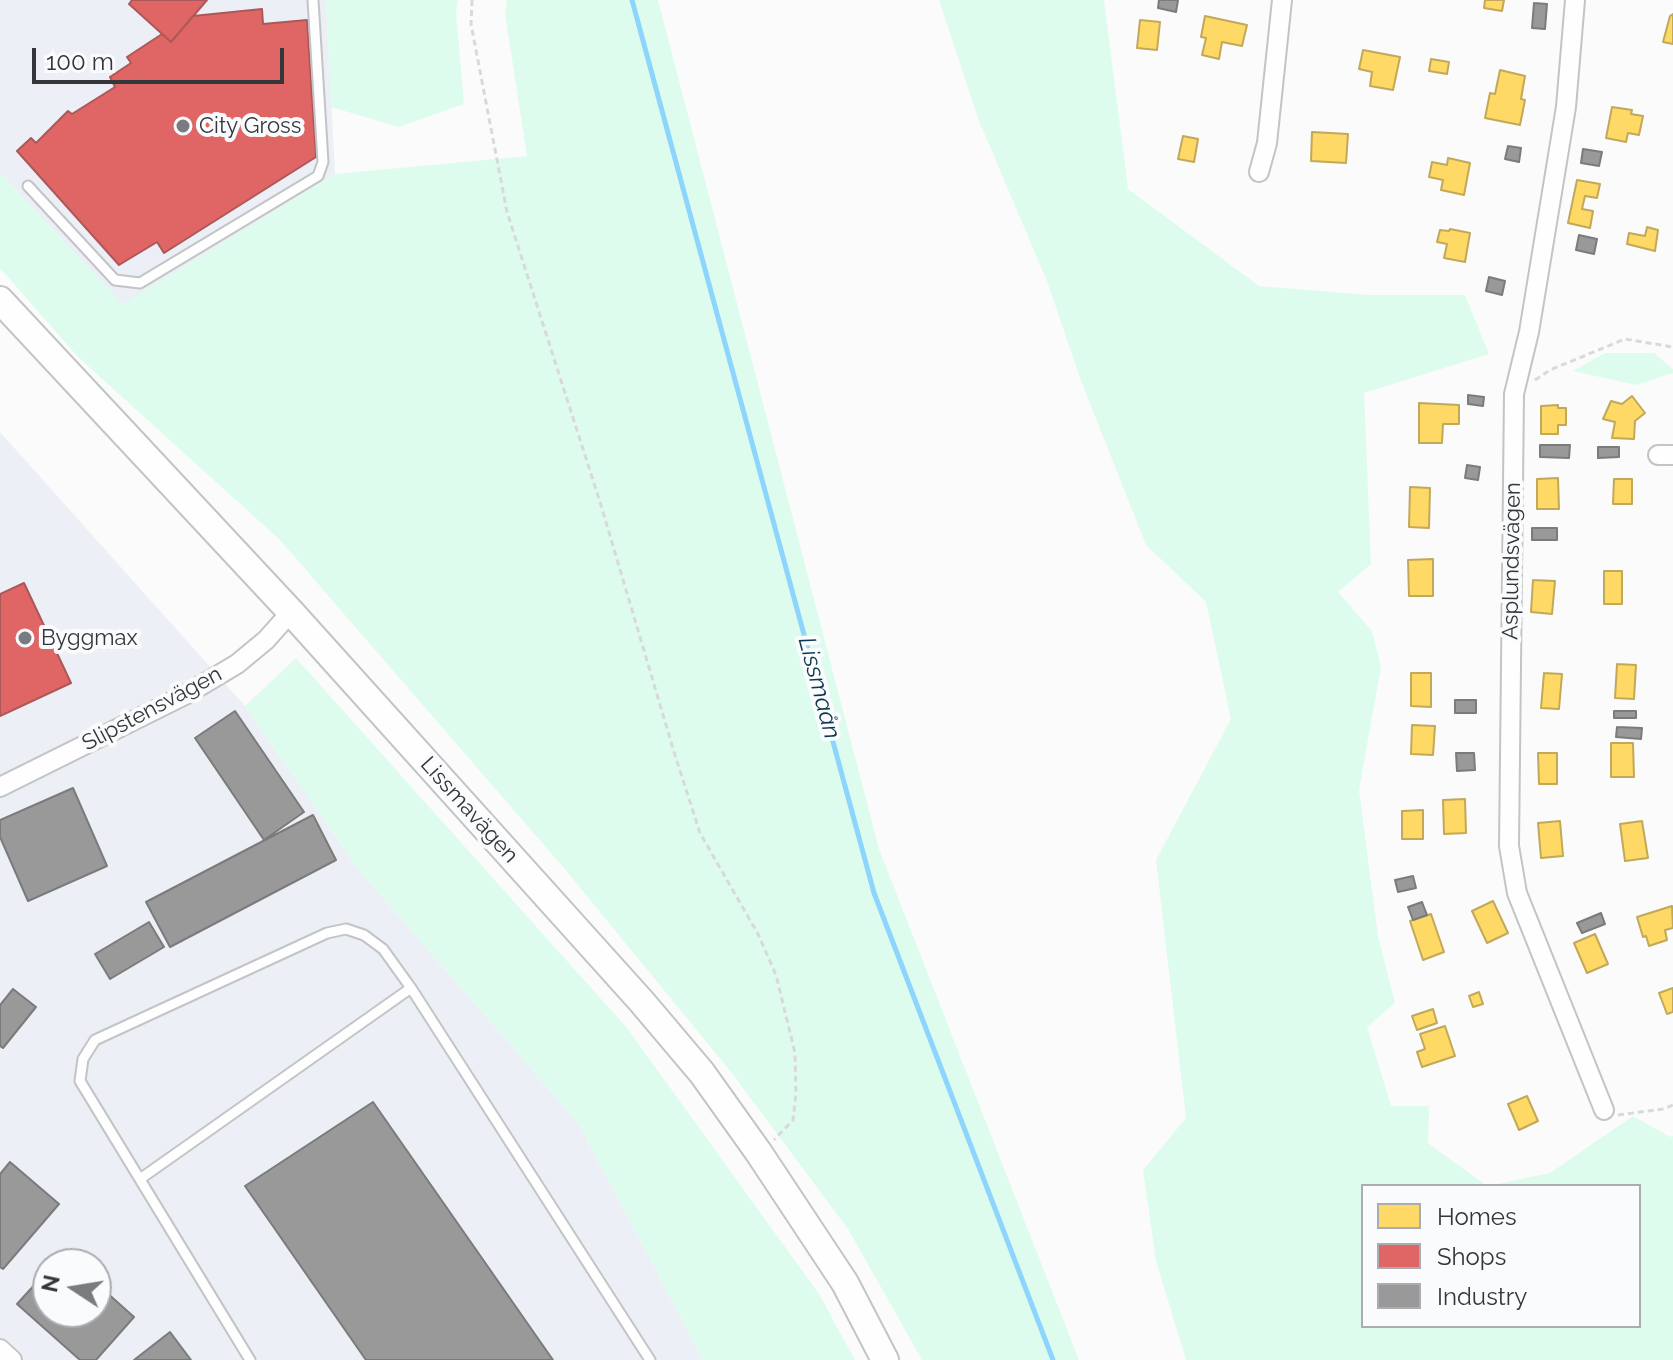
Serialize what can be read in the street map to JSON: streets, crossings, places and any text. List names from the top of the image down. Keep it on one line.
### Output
{"streets":{"street":["Asplundsvägen","Slipstensvägen","Lissmavägen"]},"crossings":[["Slipstensvägen","Lissmavägen"]],"water":["Lissmaån"],"places":["City Gross","Byggmax"],"legend":["Homes","Shops","Industry"],"scale_bar":"100 m","north":"left"}
